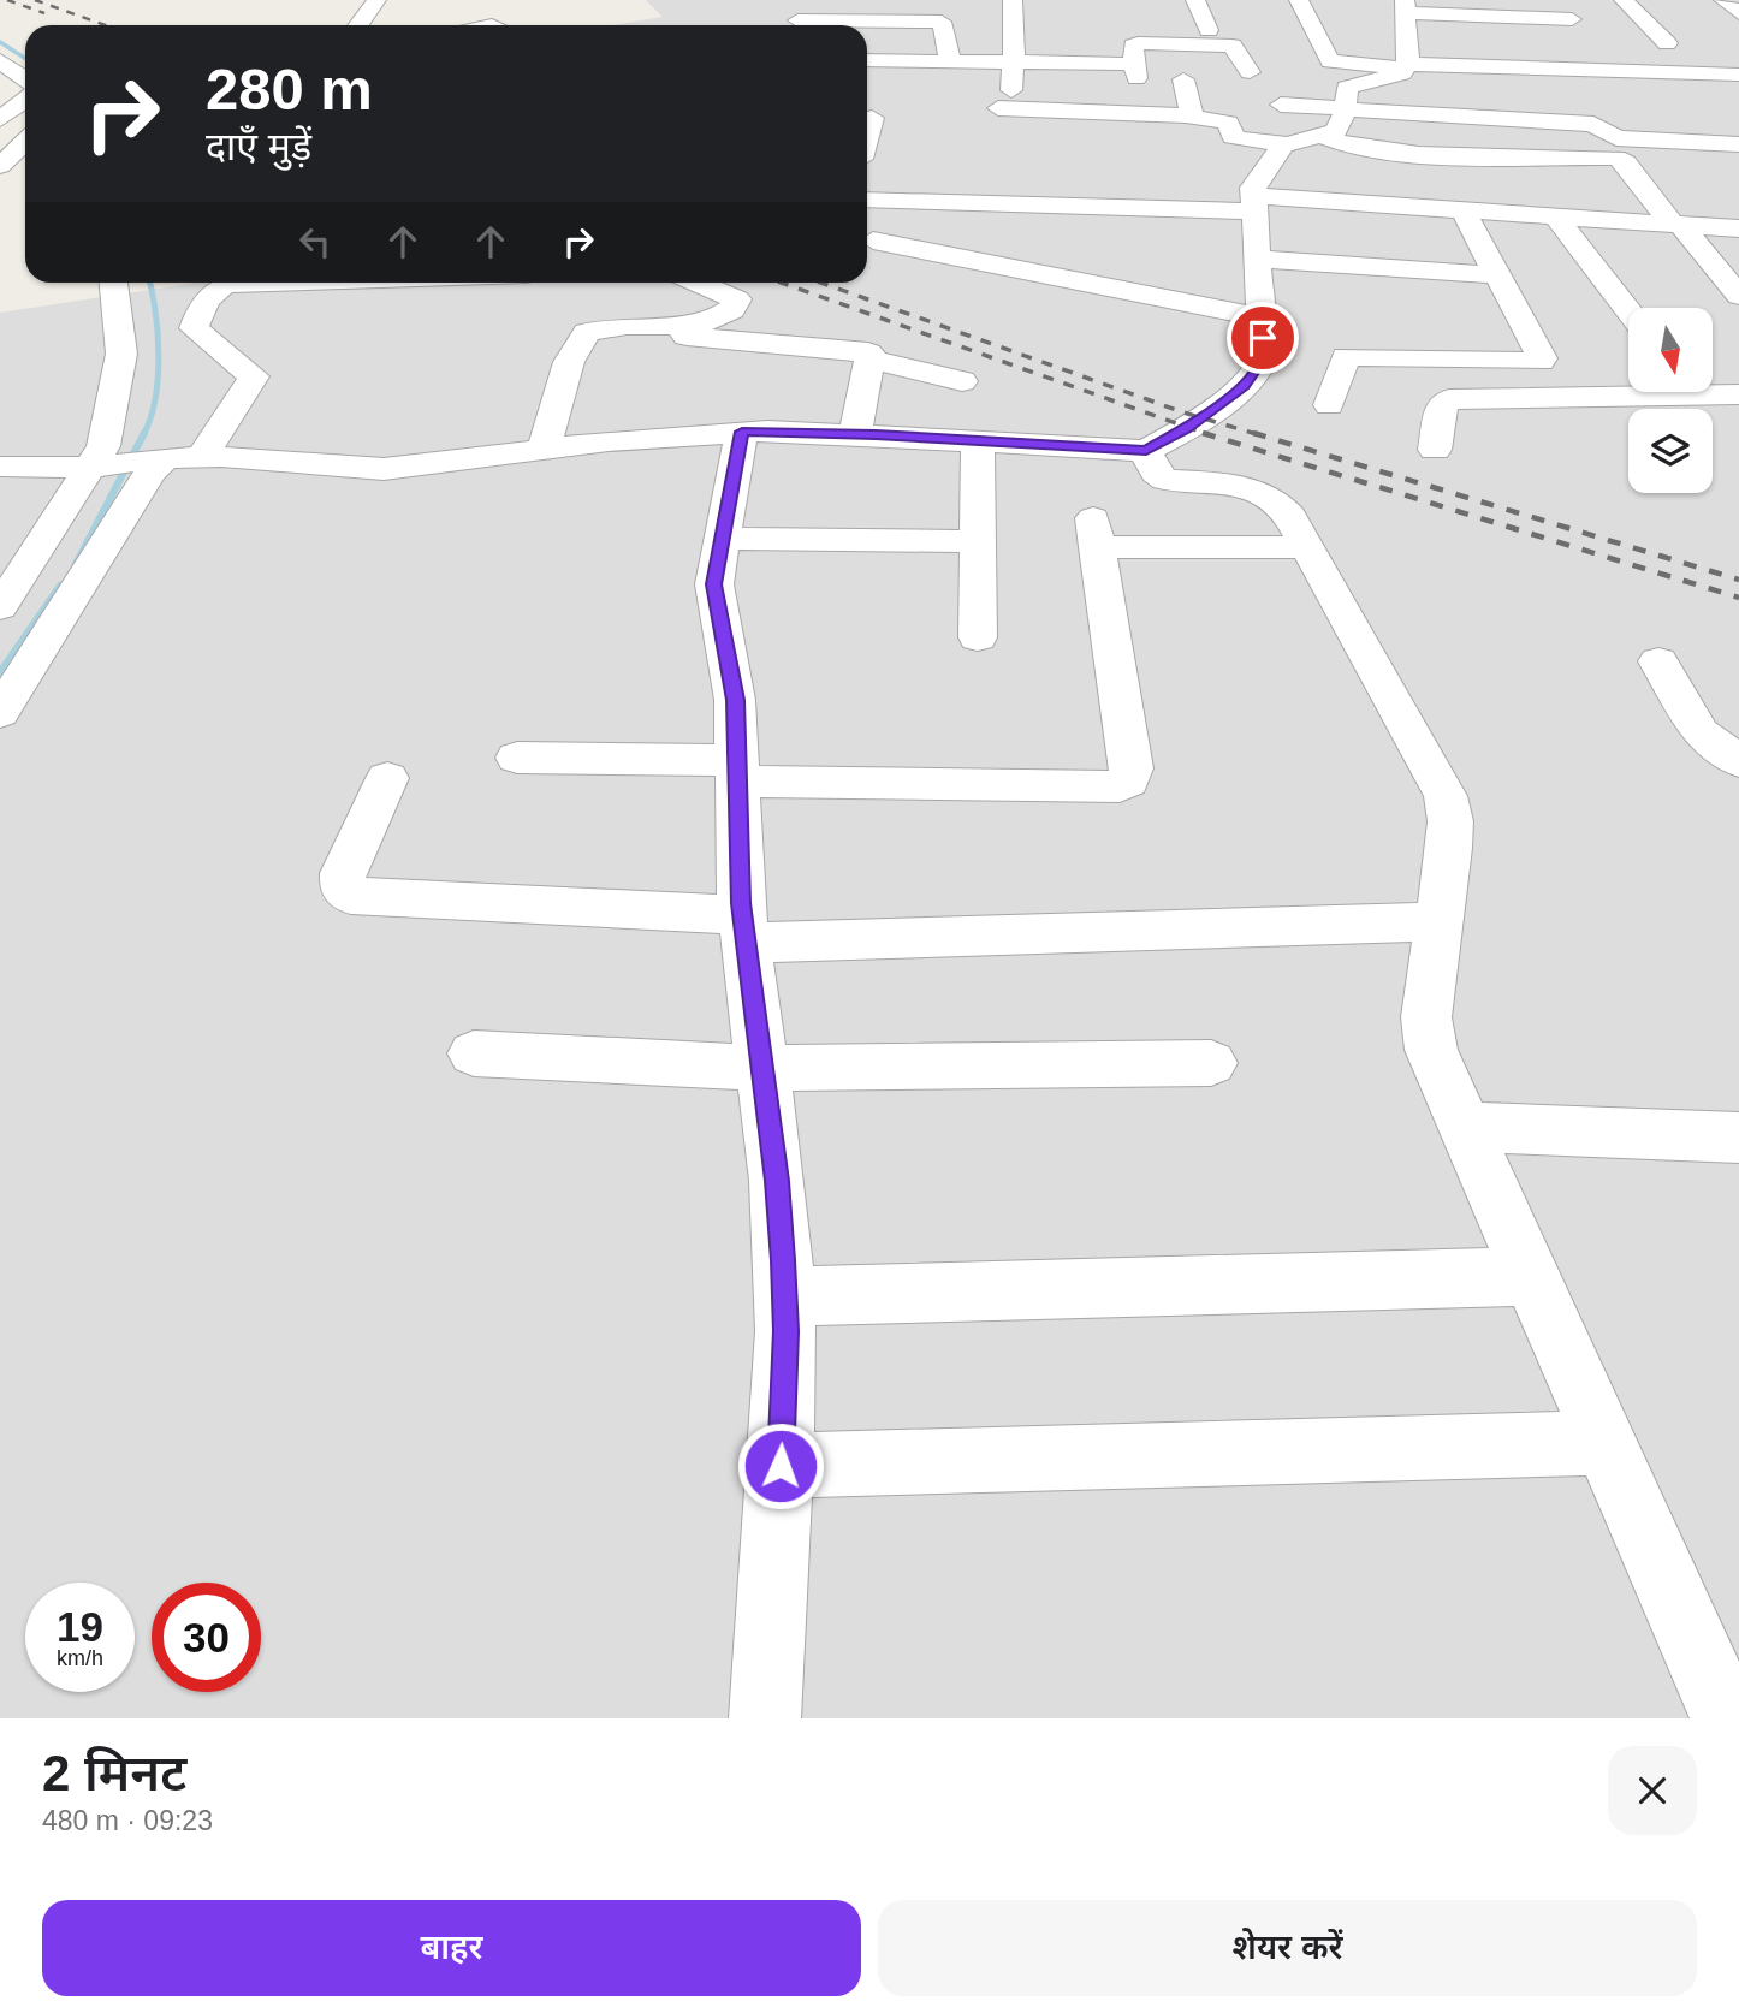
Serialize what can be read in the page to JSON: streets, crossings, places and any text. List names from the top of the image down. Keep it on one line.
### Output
{"north":"bottom","page":{"turn":["280 m","दाएँ मुड़ें"],"speed":"19 km/h","limit":"30","heading":["2 मिनट","480 m · 09:23"],"buttons":["बाहर","शेयर करें"]}}
